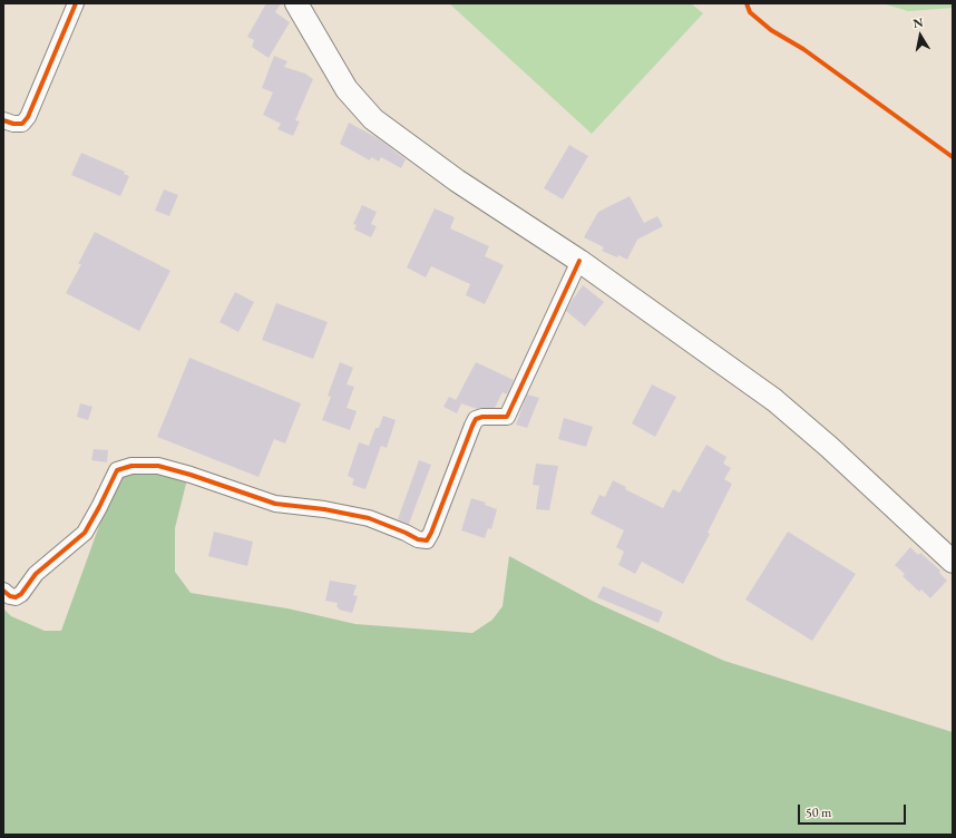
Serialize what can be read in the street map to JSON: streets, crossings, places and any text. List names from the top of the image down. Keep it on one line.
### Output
{"scale_bar":"50 m","north":"top"}
